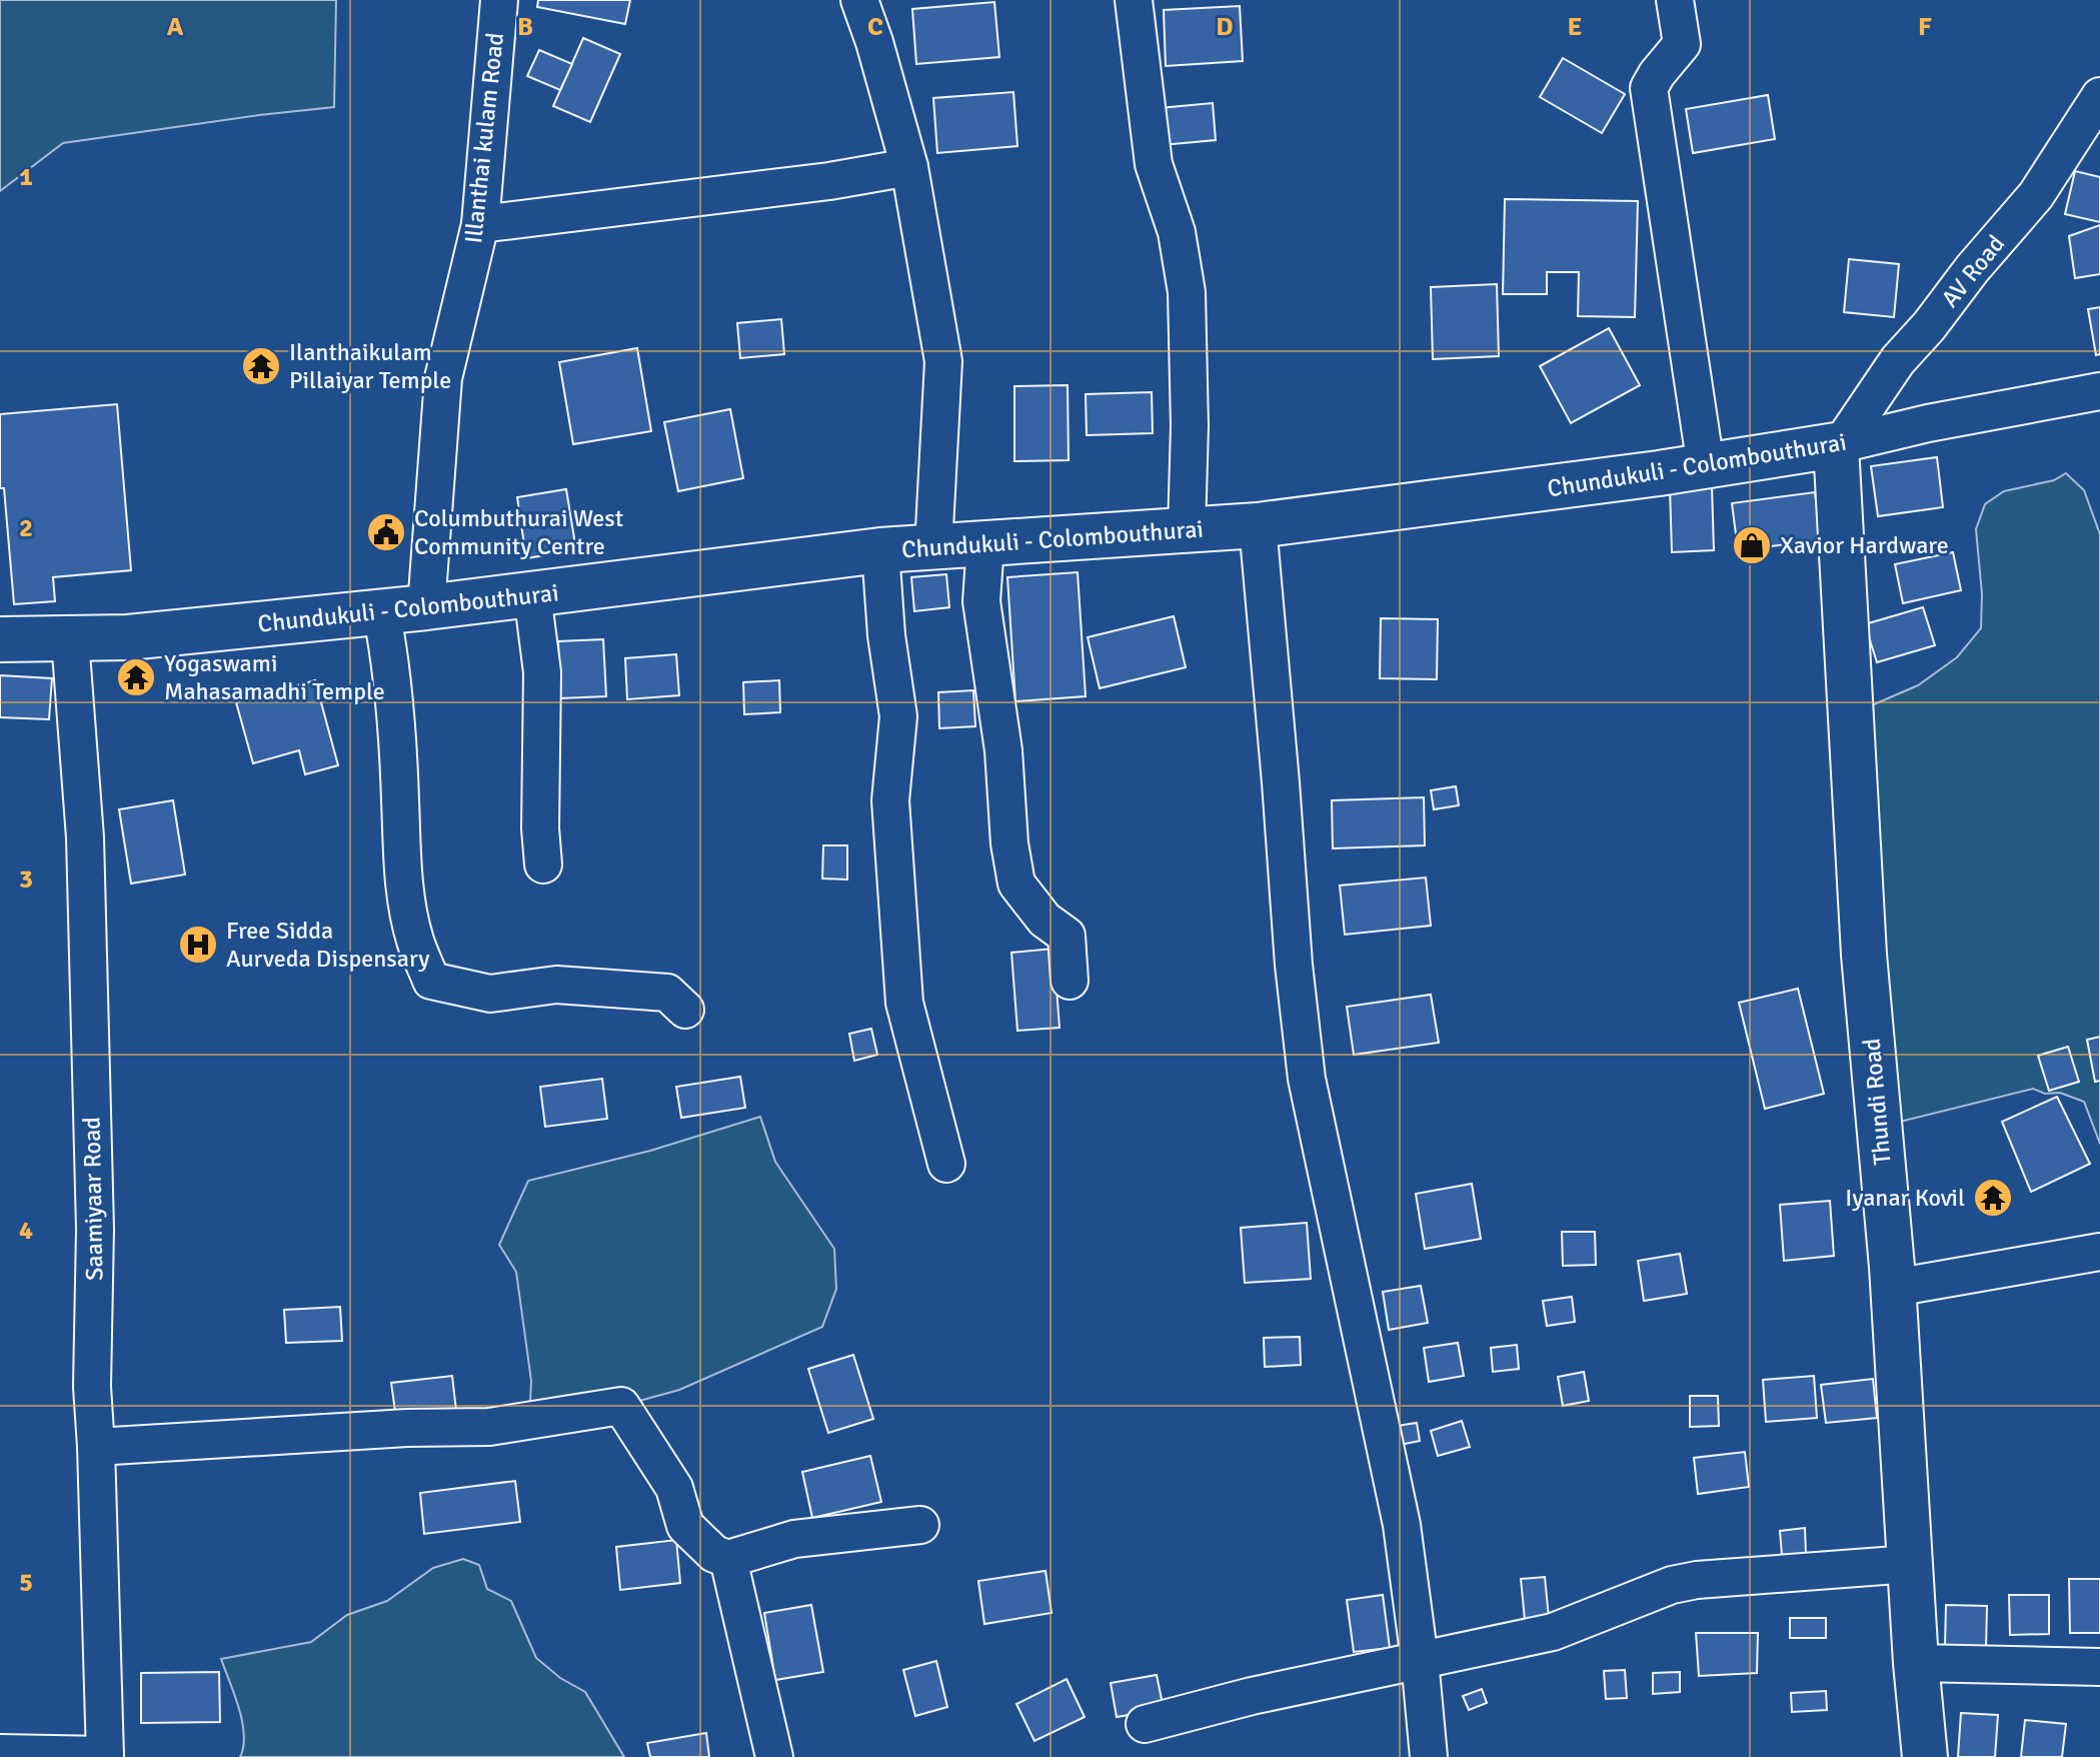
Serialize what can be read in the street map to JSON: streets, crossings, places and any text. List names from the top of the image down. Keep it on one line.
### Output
{"streets":{"main road":["Chundukuli - Colombouthurai","Thundi Road"],"street":["Illanthai kulam Road","AV Road","Saamiyaar Road"]},"crossings":[["Illanthai kulam Road","Chundukuli - Colombouthurai"],["AV Road","Chundukuli - Colombouthurai"],["AV Road","Thundi Road"],["Chundukuli - Colombouthurai","Thundi Road"],["Chundukuli - Colombouthurai","Saamiyaar Road"]],"places":{"temple":["Ilanthaikulam Pillaiyar Temple","Yogaswami Mahasamadhi Temple","Iyanar Kovil"],"public building":["Columbuthurai West Community Centre"],"shop":["Xavior Hardware"],"hospital":["Free Sidda Aurveda Dispensary"]},"grid":{"columns":["A","B","C","D","E","F"],"rows":["1","2","3","4","5"]}}
